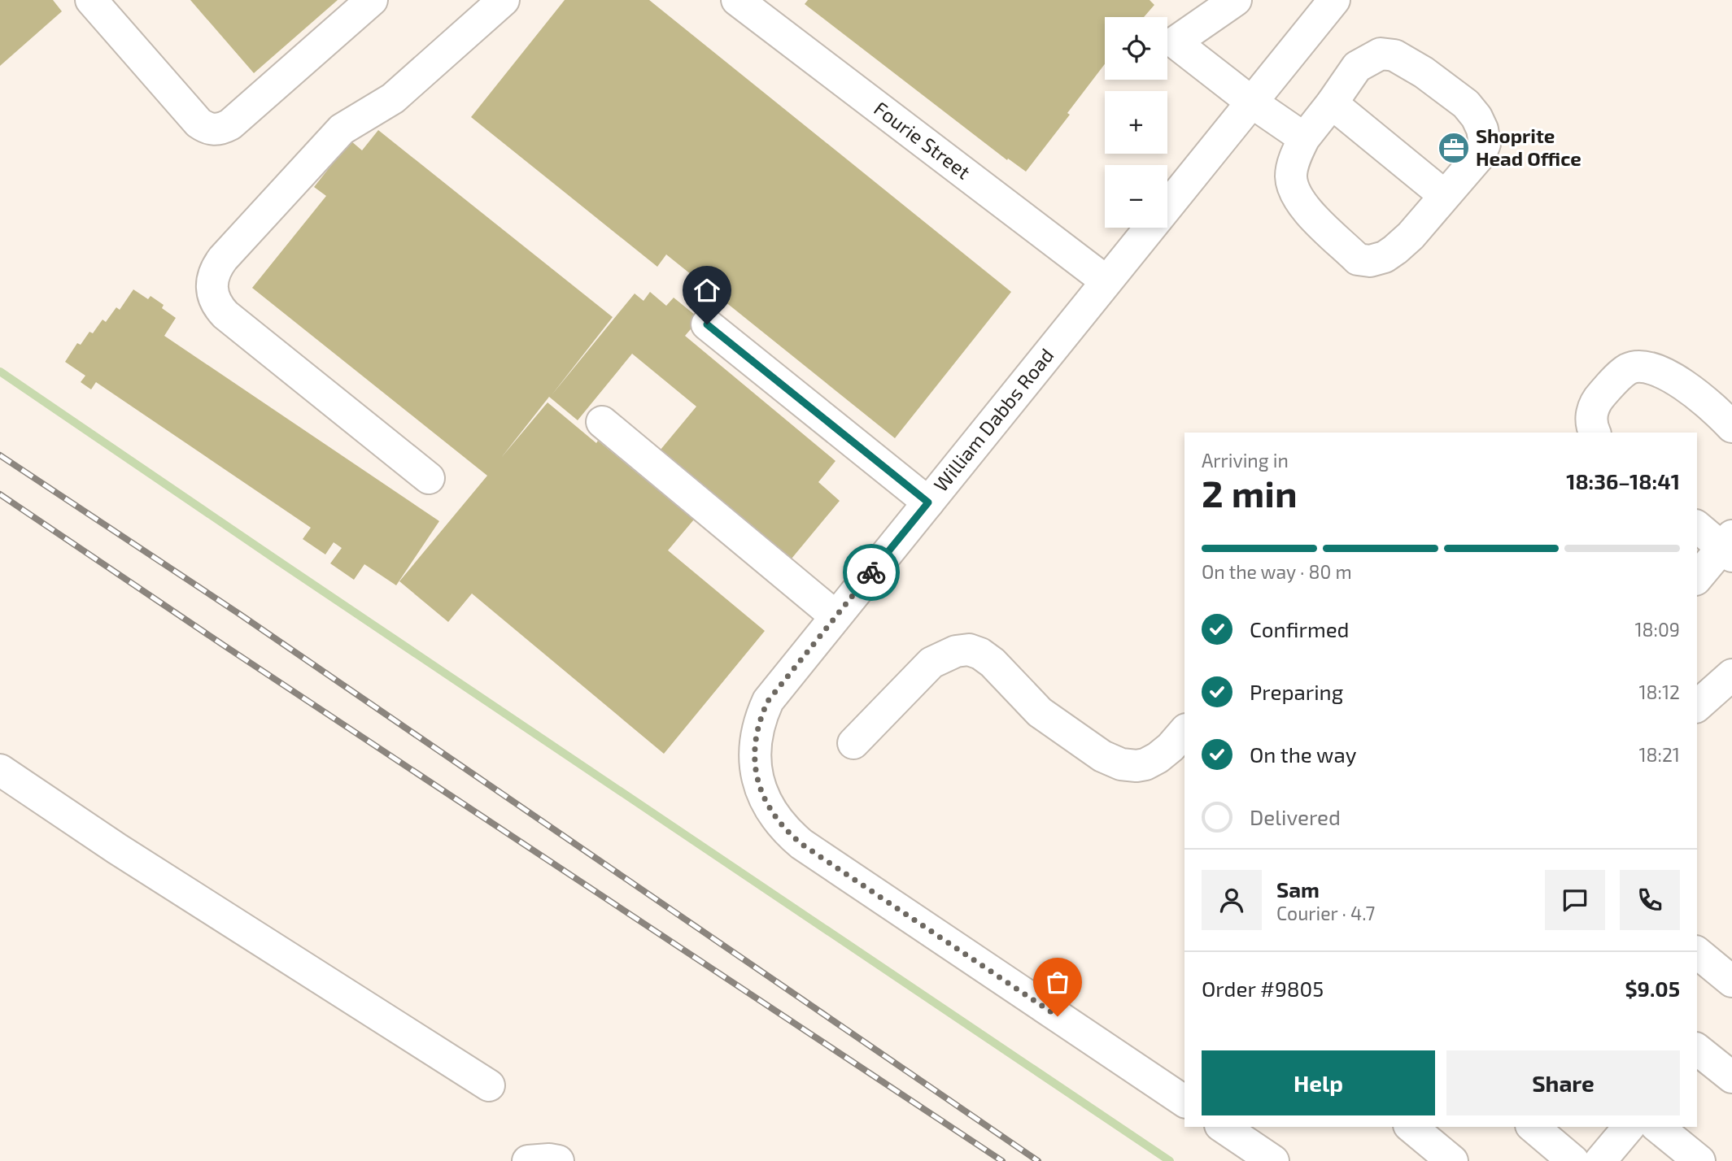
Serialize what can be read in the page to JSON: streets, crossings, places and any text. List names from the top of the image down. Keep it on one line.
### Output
{"streets":{"street":["Fourie Street","William Dabbs Road"]},"crossings":[["Fourie Street","William Dabbs Road"]],"places":{"office":["Shoprite Head Office"]},"page":{"map_buttons":["+","−"],"heading":["2 min","Arriving in","18:36–18:41"],"panel":["Sam","Courier · 4.7","Order #9805","$9.05"],"bar":"On the way · 80 m","list":[["Confirmed","18:09"],["Preparing","18:12"],["On the way","18:21"],"Delivered"],"buttons":["Help","Share"]}}
